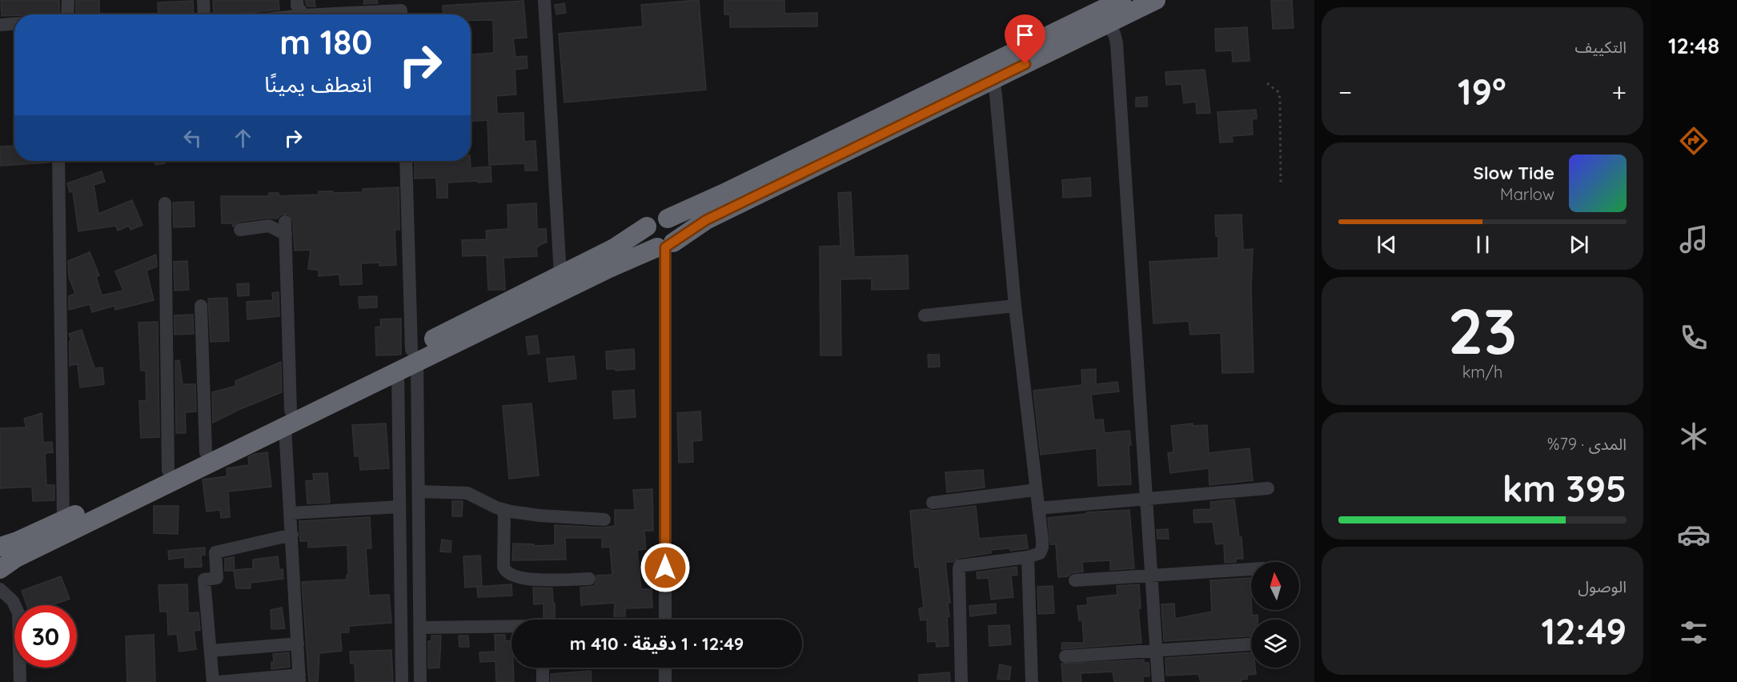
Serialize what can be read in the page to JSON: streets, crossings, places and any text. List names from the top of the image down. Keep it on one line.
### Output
{"north":"top","page":{"tabs":"12:48","tile":["التكييف",["23","km/h"],["المدى · 79%","395 km"],["الوصول","12:49"]],"turn":["180 m","انعطف يمينًا"],"heat":["−","19°","+"],"song":["Slow Tide","Marlow"],"limit":"30","trip":"12:49 · 1 دقيقة · 410 m"}}
